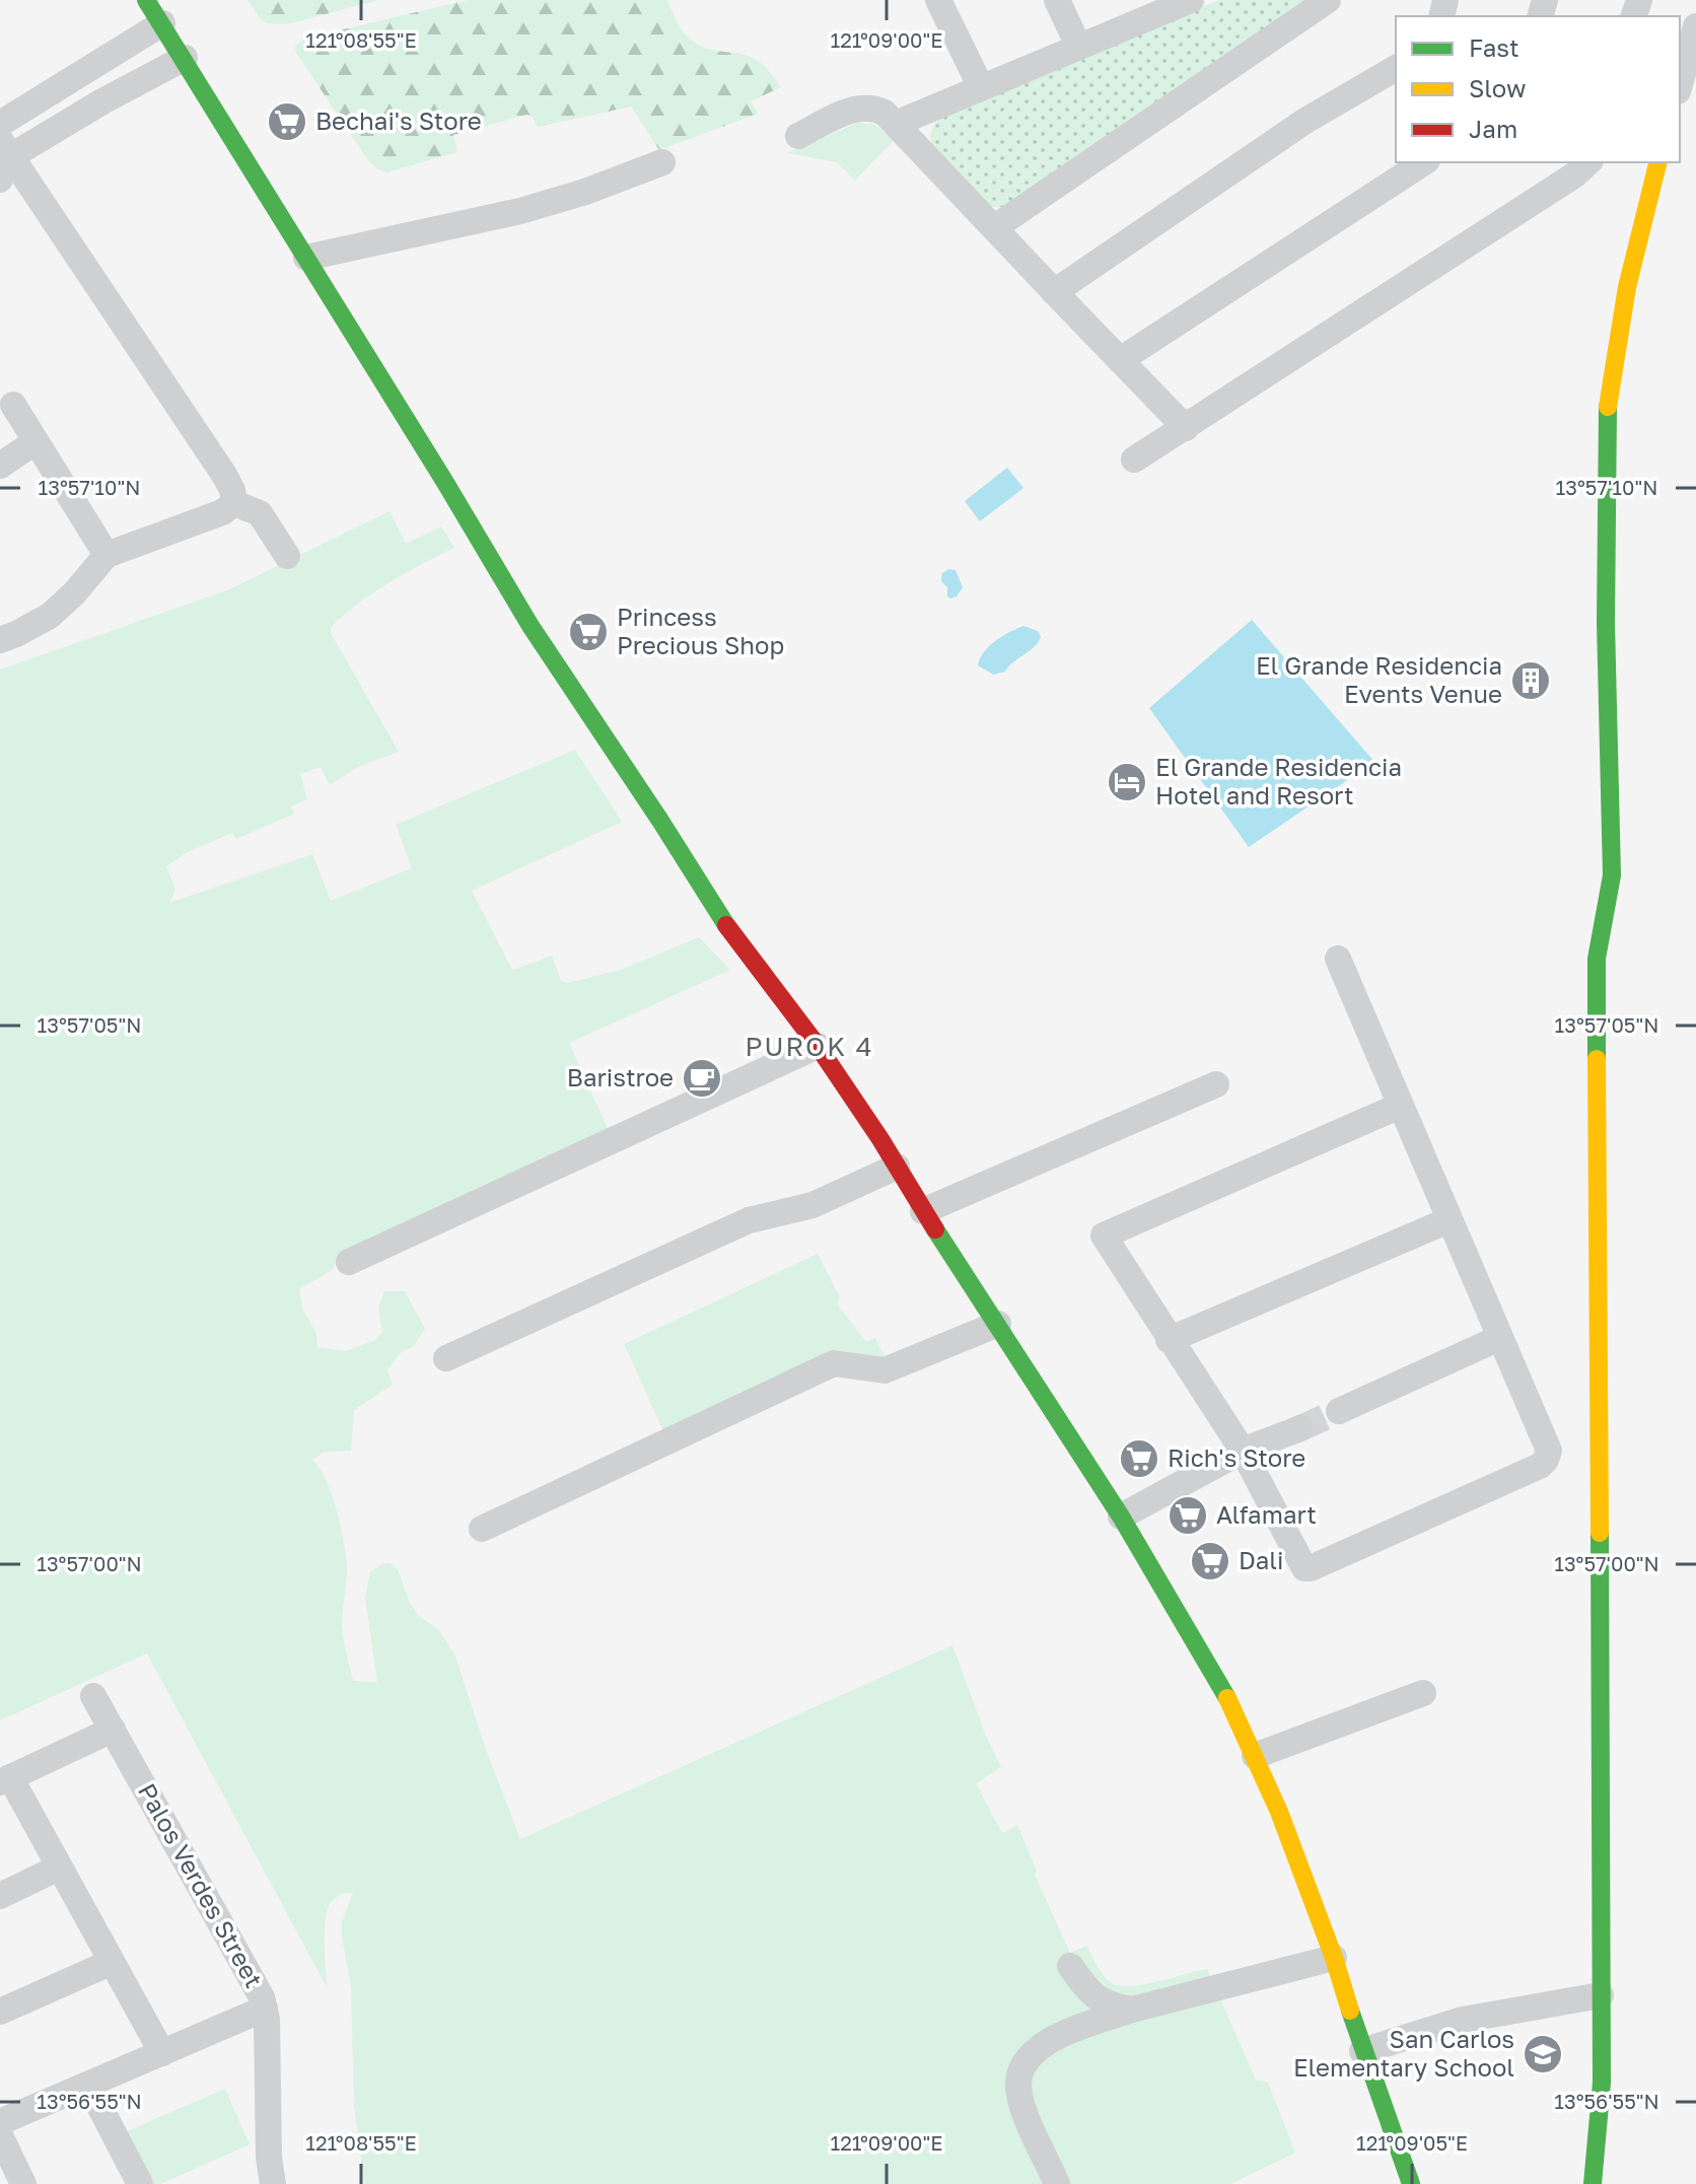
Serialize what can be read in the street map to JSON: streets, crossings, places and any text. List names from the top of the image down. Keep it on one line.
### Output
{"streets":{"street":["Palos Verdes Street"]},"districts":["PUROK 4"],"places":{"supermarket":["Bechai's Store","Princess Precious Shop","Rich's Store","Alfamart","Dali"],"building":["El Grande Residencia Events Venue"],"hotel":["El Grande Residencia Hotel and Resort"],"cafe":["Baristroe"],"school or university":["San Carlos Elementary School"]},"legend":["Fast","Slow","Jam"],"coordinates":["121°08'55\"E","121°09'00\"E","13°57'10\"N","13°57'05\"N","13°57'00\"N","13°56'55\"N","121°09'05\"E"]}
